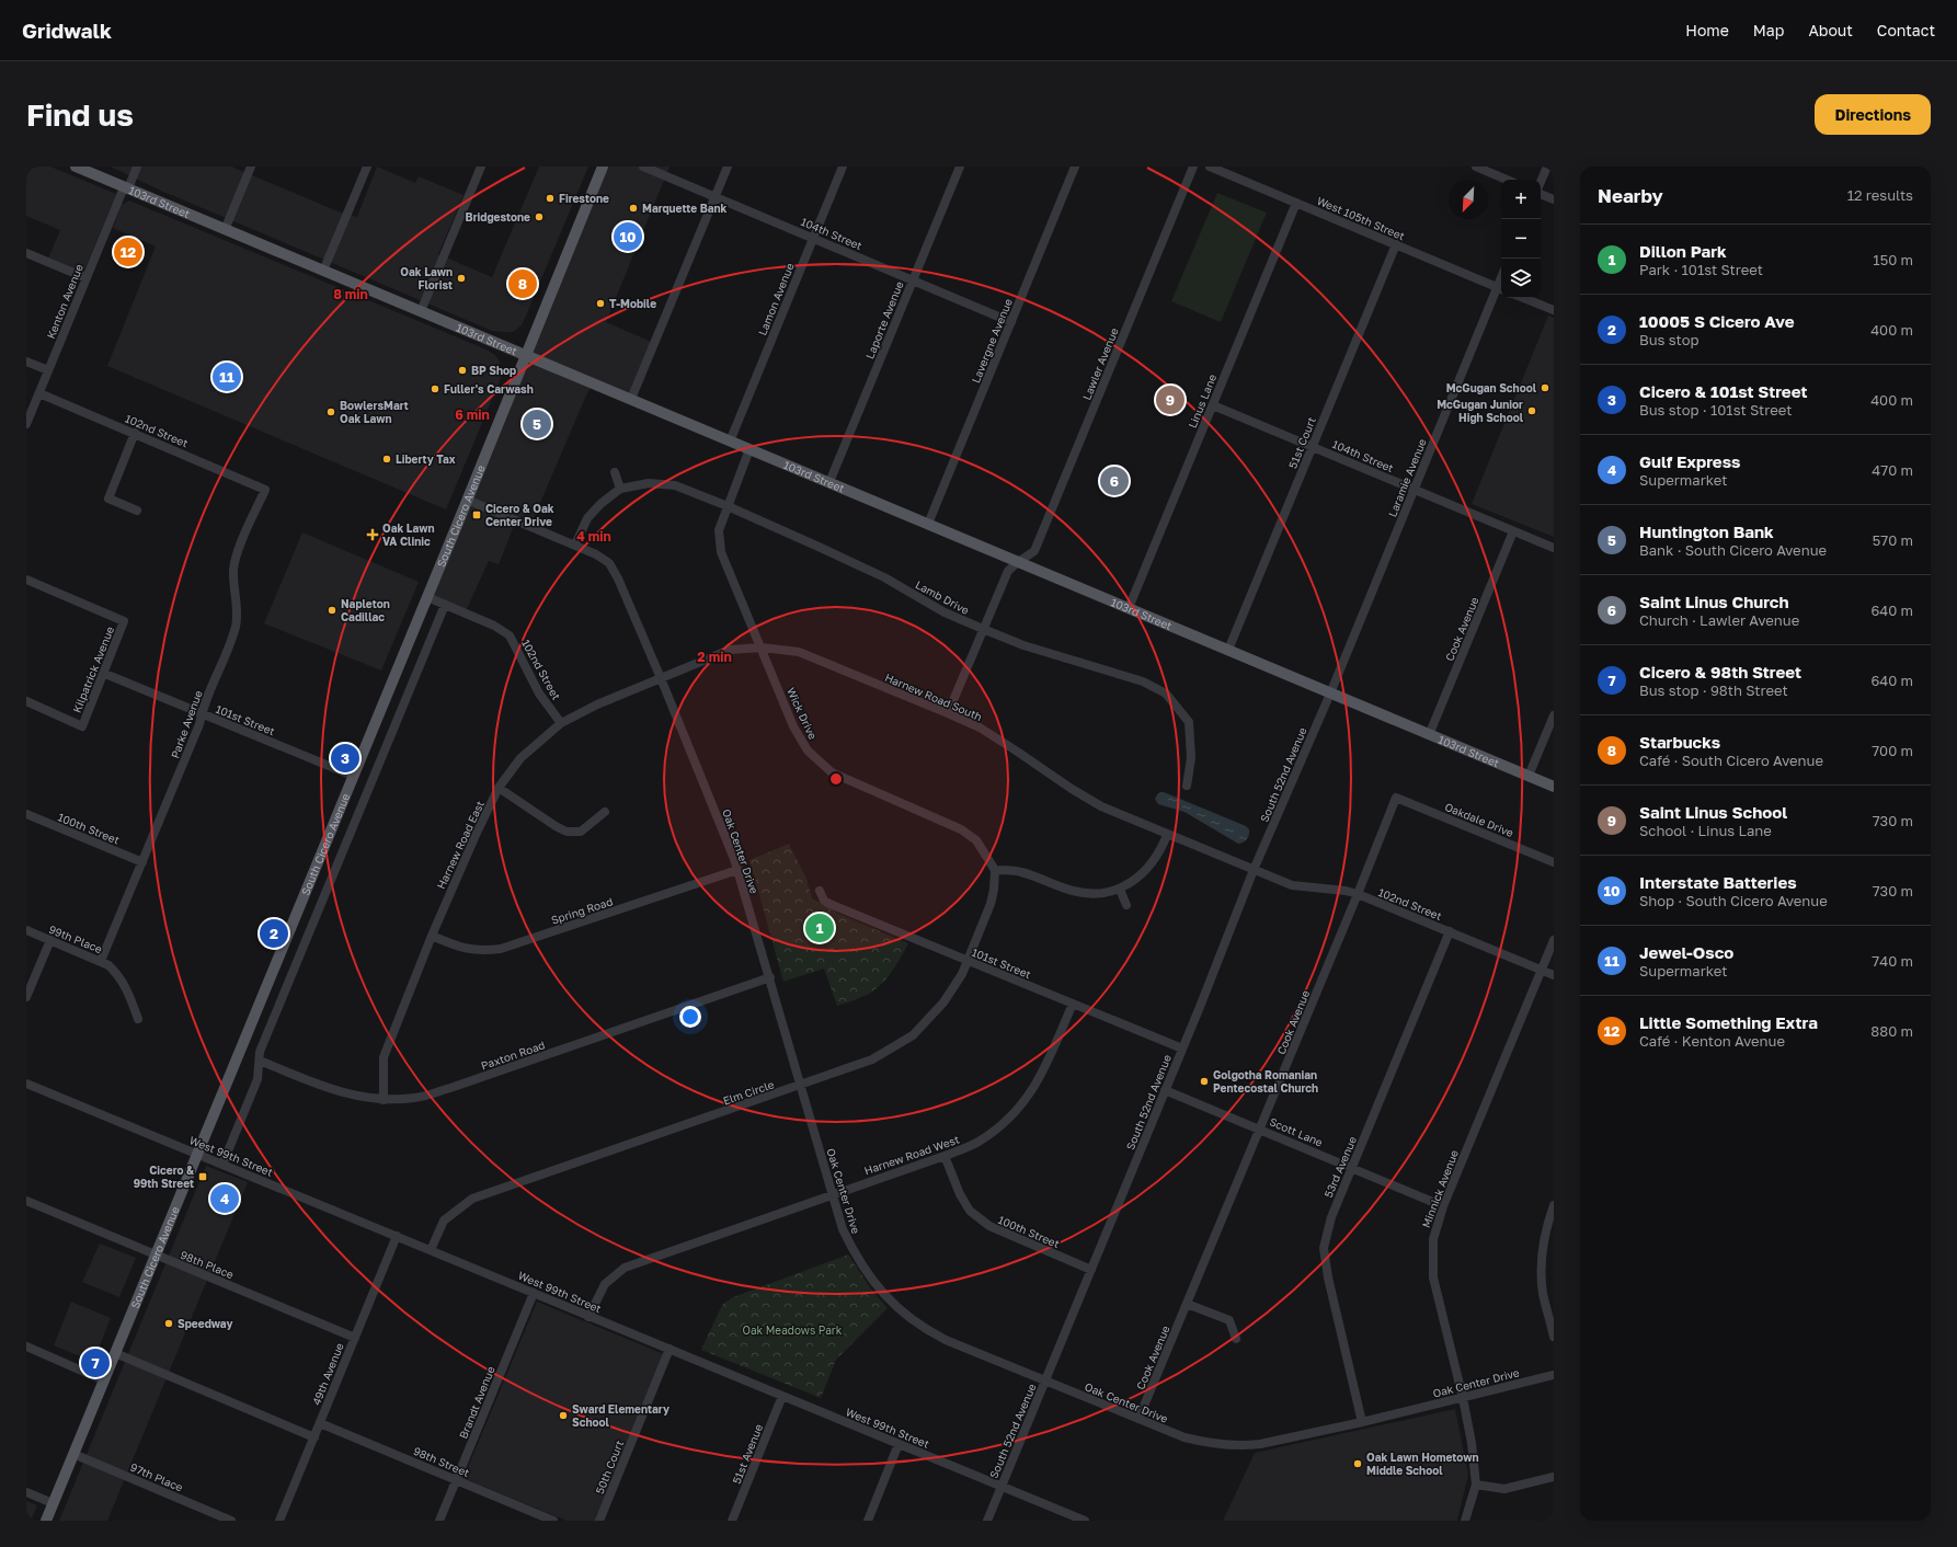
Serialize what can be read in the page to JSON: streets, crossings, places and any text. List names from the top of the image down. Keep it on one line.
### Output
{"streets":{"main road":["103rd Street","South Cicero Avenue"],"street":["West 105th Street","104th Street","Lamon Avenue","Kenton Avenue","Laporte Avenue","Lavergne Avenue","Lawler Avenue","Linus Lane","102nd Street","51st Court","Laramie Avenue","Lamb Drive","Cook Avenue","Kilpatrick Avenue","Harnew Road South","Wick Drive","101st Street","Parke Avenue","South 52nd Avenue","Oakdale Drive","100th Street","Harnew Road East","Oak Center Drive","Spring Road","99th Place","Paxton Road","Elm Circle","Scott Lane","Harnew Road West","West 99th Street","53rd Avenue","Minnick Avenue","98th Place","49th Avenue","Brandt Avenue","51st Avenue","98th Street","50th Court","97th Place"]},"crossings":[["103rd Street","Lamon Avenue"],["103rd Street","Kenton Avenue"],["103rd Street","Laporte Avenue"],["103rd Street","Lavergne Avenue"],["103rd Street","Lawler Avenue"],["103rd Street","Linus Lane"],["103rd Street","51st Court"],["103rd Street","Laramie Avenue"],["103rd Street","South Cicero Avenue"],["103rd Street","Cook Avenue"],["103rd Street","Wick Drive"],["103rd Street","South 52nd Avenue"],["West 105th Street","Linus Lane"],["West 105th Street","51st Court"],["West 105th Street","Laramie Avenue"],["104th Street","Lamon Avenue"],["104th Street","Laporte Avenue"],["104th Street","Lavergne Avenue"],["104th Street","Linus Lane"],["104th Street","51st Court"],["104th Street","Laramie Avenue"],["104th Street","Cook Avenue"],["Kenton Avenue","102nd Street"],["102nd Street","South Cicero Avenue"],["102nd Street","Cook Avenue"],["102nd Street","Harnew Road South"],["102nd Street","Parke Avenue"],["102nd Street","South 52nd Avenue"],["102nd Street","Harnew Road East"],["102nd Street","53rd Avenue"],["102nd Street","Minnick Avenue"],["Laramie Avenue","South 52nd Avenue"],["South Cicero Avenue","101st Street"],["South Cicero Avenue","Oak Center Drive"],["South Cicero Avenue","Paxton Road"],["South Cicero Avenue","West 99th Street"],["South Cicero Avenue","98th Place"],["South Cicero Avenue","97th Place"],["Lamb Drive","Wick Drive"],["Lamb Drive","Oak Center Drive"],["Cook Avenue","Oakdale Drive"],["Cook Avenue","Oak Center Drive"],["Cook Avenue","Scott Lane"],["Kilpatrick Avenue","101st Street"],["Harnew Road South","Wick Drive"],["Harnew Road South","South 52nd Avenue"],["Harnew Road South","Harnew Road East"],["Harnew Road South","Oak Center Drive"],["Wick Drive","Elm Circle"],["101st Street","Parke Avenue"],["101st Street","South 52nd Avenue"],["101st Street","Elm Circle"],["101st Street","Harnew Road West"],["Parke Avenue","100th Street"],["Parke Avenue","99th Place"],["South 52nd Avenue","100th Street"],["South 52nd Avenue","Oak Center Drive"],["South 52nd Avenue","Scott Lane"],["South 52nd Avenue","West 99th Street"],["100th Street","Harnew Road West"],["Harnew Road East","Oak Center Drive"],["Harnew Road East","Spring Road"],["Harnew Road East","Paxton Road"],["Oak Center Drive","Spring Road"],["Oak Center Drive","Paxton Road"],["Oak Center Drive","Elm Circle"],["Oak Center Drive","Harnew Road West"],["Oak Center Drive","53rd Avenue"],["Oak Center Drive","Minnick Avenue"],["Elm Circle","West 99th Street"],["Scott Lane","53rd Avenue"],["Scott Lane","Minnick Avenue"],["Harnew Road West","West 99th Street"],["West 99th Street","49th Avenue"],["West 99th Street","Brandt Avenue"],["West 99th Street","51st Avenue"],["West 99th Street","50th Court"],["98th Place","49th Avenue"],["49th Avenue","98th Street"],["Brandt Avenue","98th Street"]],"parks":["Oak Meadows Park"],"places":{"other":["Firestone","Marquette Bank","Bridgestone","Oak Lawn Florist","T-Mobile","BP Shop","McGugan School","Fuller's Carwash","McGugan Junior High School","BowlersMart Oak Lawn","Liberty Tax","Napleton Cadillac","Golgotha Romanian Pentecostal Church","Speedway","Sward Elementary School","Oak Lawn Hometown Middle School"],"transit":["Cicero & Oak Center Drive","Cicero & 99th Street"],"health":["Oak Lawn VA Clinic"]},"north":"bottom left","page":{"header":"Gridwalk","nav":["Home","Map","About","Contact"],"buttons":"Directions","title":"Find us","heading":["Nearby","12 results"],"map_buttons":["+","−"],"pins":["10","12","8","11","9","5","6","3","1","2","4","7"],"list":[{"mark":"1","name":"Dillon Park","note":"Park · 101st Street","value":"150 m"},{"mark":"2","name":"10005 S Cicero Ave","note":"Bus stop","value":"400 m"},{"mark":"3","name":"Cicero & 101st Street","note":"Bus stop · 101st Street","value":"400 m"},{"mark":"4","name":"Gulf Express","note":"Supermarket","value":"470 m"},{"mark":"5","name":"Huntington Bank","note":"Bank · South Cicero Avenue","value":"570 m"},{"mark":"6","name":"Saint Linus Church","note":"Church · Lawler Avenue","value":"640 m"},{"mark":"7","name":"Cicero & 98th Street","note":"Bus stop · 98th Street","value":"640 m"},{"mark":"8","name":"Starbucks","note":"Café · South Cicero Avenue","value":"700 m"},{"mark":"9","name":"Saint Linus School","note":"School · Linus Lane","value":"730 m"},{"mark":"10","name":"Interstate Batteries","note":"Shop · South Cicero Avenue","value":"730 m"},{"mark":"11","name":"Jewel-Osco","note":"Supermarket","value":"740 m"},{"mark":"12","name":"Little Something Extra","note":"Café · Kenton Avenue","value":"880 m"}]},"rings":["8 min","6 min","4 min","2 min"]}
